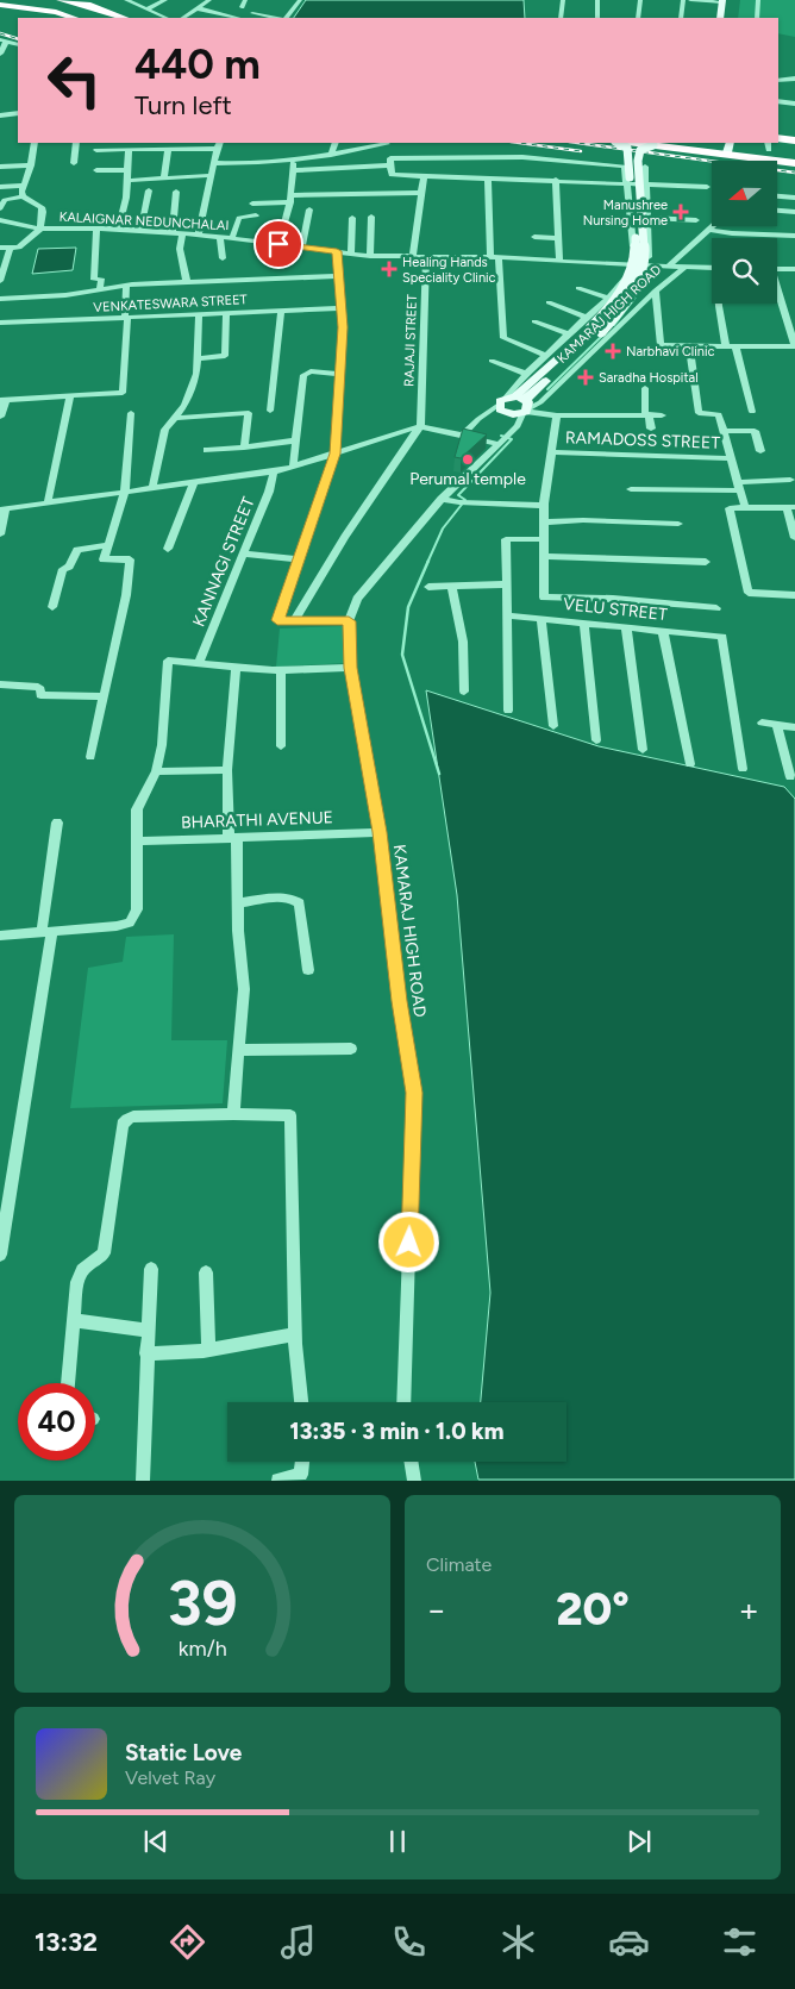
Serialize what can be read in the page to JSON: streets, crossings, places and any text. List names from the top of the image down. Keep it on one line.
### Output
{"streets":{"street":["KALAIGNAR NEDUNCHALAI","VENKATESWARA STREET","KAMARAJ HIGH ROAD","RAJAJI STREET","RAMADOSS STREET","KANNAGI STREET","VELU STREET","BHARATHI AVENUE"]},"crossings":[["KALAIGNAR NEDUNCHALAI","KAMARAJ HIGH ROAD"],["KALAIGNAR NEDUNCHALAI","RAJAJI STREET"],["KAMARAJ HIGH ROAD","BHARATHI AVENUE"]],"places":{"health":["Manushree Nursing Home","Healing Hands Speciality Clinic","Narbhavi Clinic","Saradha Hospital"],"other":["Perumal temple"]},"north":"left","page":{"turn":["440 m","Turn left"],"limit":"40","trip":"13:35 · 3 min · 1.0 km","tile":"Climate","heat":["−","20°","+"],"song":["Static Love","Velvet Ray"],"tabs":"13:32","gauge":["39","km/h"]}}
